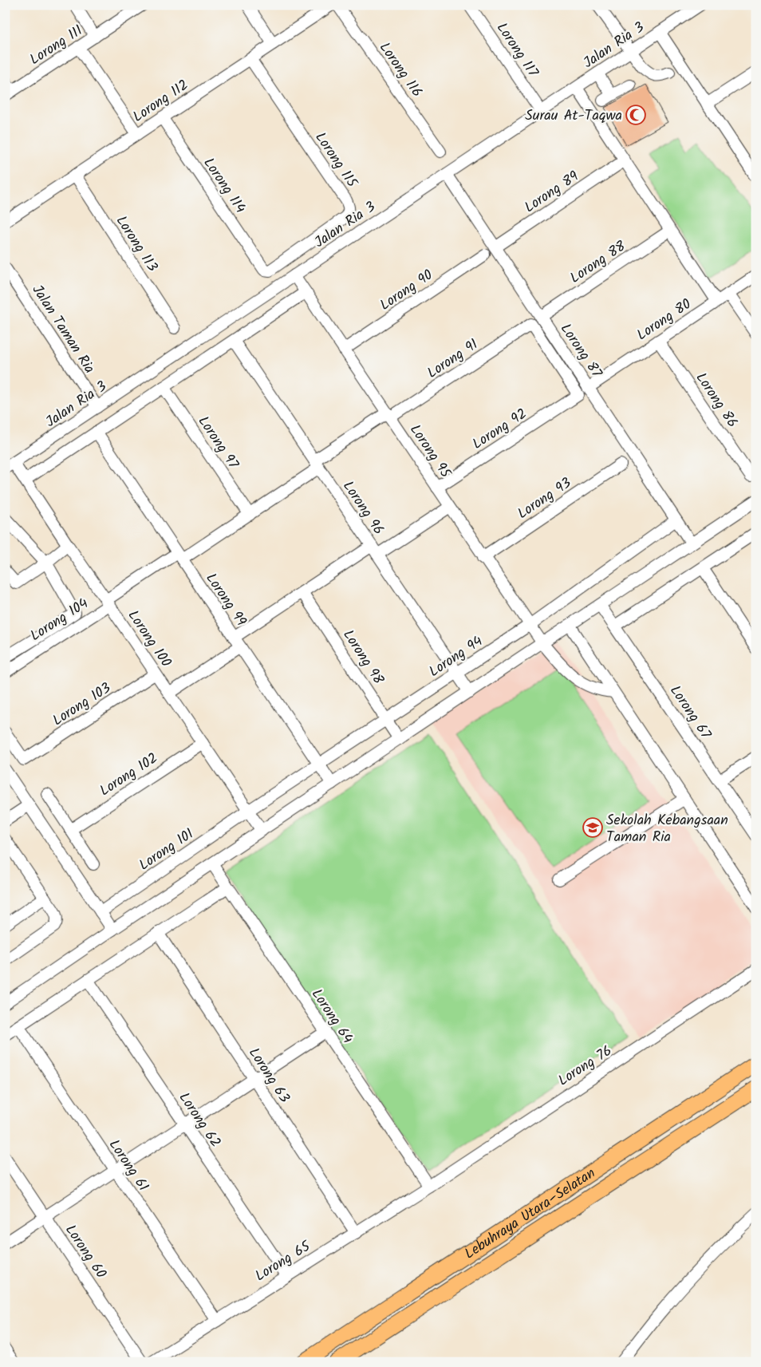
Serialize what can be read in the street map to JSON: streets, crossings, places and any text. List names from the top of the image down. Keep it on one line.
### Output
{"streets":{"highway":["Lebuhraya Utara–Selatan"],"street":["Lorong 111","Jalan Ria 3","Lorong 117","Lorong 116","Lorong 112","Lorong 115","Lorong 114","Lorong 89","Lorong 113","Lorong 88","Lorong 90","Lorong 80","Jalan Taman Ria","Lorong 87","Lorong 91","Lorong 86","Lorong 92","Lorong 97","Lorong 95","Lorong 93","Lorong 96","Lorong 99","Lorong 104","Lorong 100","Lorong 94","Lorong 98","Lorong 103","Lorong 67","Lorong 102","Lorong 101","Lorong 64","Lorong 76","Lorong 63","Lorong 62","Lorong 61","Lorong 60","Lorong 65"]},"crossings":[["Jalan Ria 3","Lorong 117"],["Jalan Ria 3","Jalan Taman Ria"],["Jalan Ria 3","Lorong 87"],["Jalan Ria 3","Lorong 95"],["Jalan Ria 3","Lorong 100"],["Lorong 112","Lorong 115"],["Lorong 112","Lorong 114"],["Lorong 112","Lorong 113"],["Lorong 115","Lorong 114"],["Lorong 89","Lorong 87"],["Lorong 88","Lorong 87"],["Lorong 90","Lorong 95"],["Lorong 80","Lorong 87"],["Lorong 80","Lorong 86"],["Lorong 87","Lorong 94"],["Lorong 91","Lorong 92"],["Lorong 91","Lorong 97"],["Lorong 91","Lorong 95"],["Lorong 91","Lorong 96"],["Lorong 91","Lorong 104"],["Lorong 92","Lorong 95"],["Lorong 97","Lorong 104"],["Lorong 95","Lorong 93"],["Lorong 95","Lorong 94"],["Lorong 96","Lorong 94"],["Lorong 99","Lorong 104"],["Lorong 99","Lorong 94"],["Lorong 104","Lorong 100"],["Lorong 100","Lorong 94"],["Lorong 100","Lorong 103"],["Lorong 100","Lorong 102"],["Lorong 100","Lorong 101"],["Lorong 94","Lorong 98"],["Lorong 94","Lorong 101"],["Lorong 64","Lorong 76"],["Lorong 64","Lorong 65"],["Lorong 76","Lorong 65"],["Lorong 63","Lorong 65"],["Lorong 62","Lorong 65"],["Lorong 61","Lorong 65"]],"places":{"mosque":["Surau At-Taqwa"],"school or university":["Sekolah Kebangsaan Taman Ria"]}}
